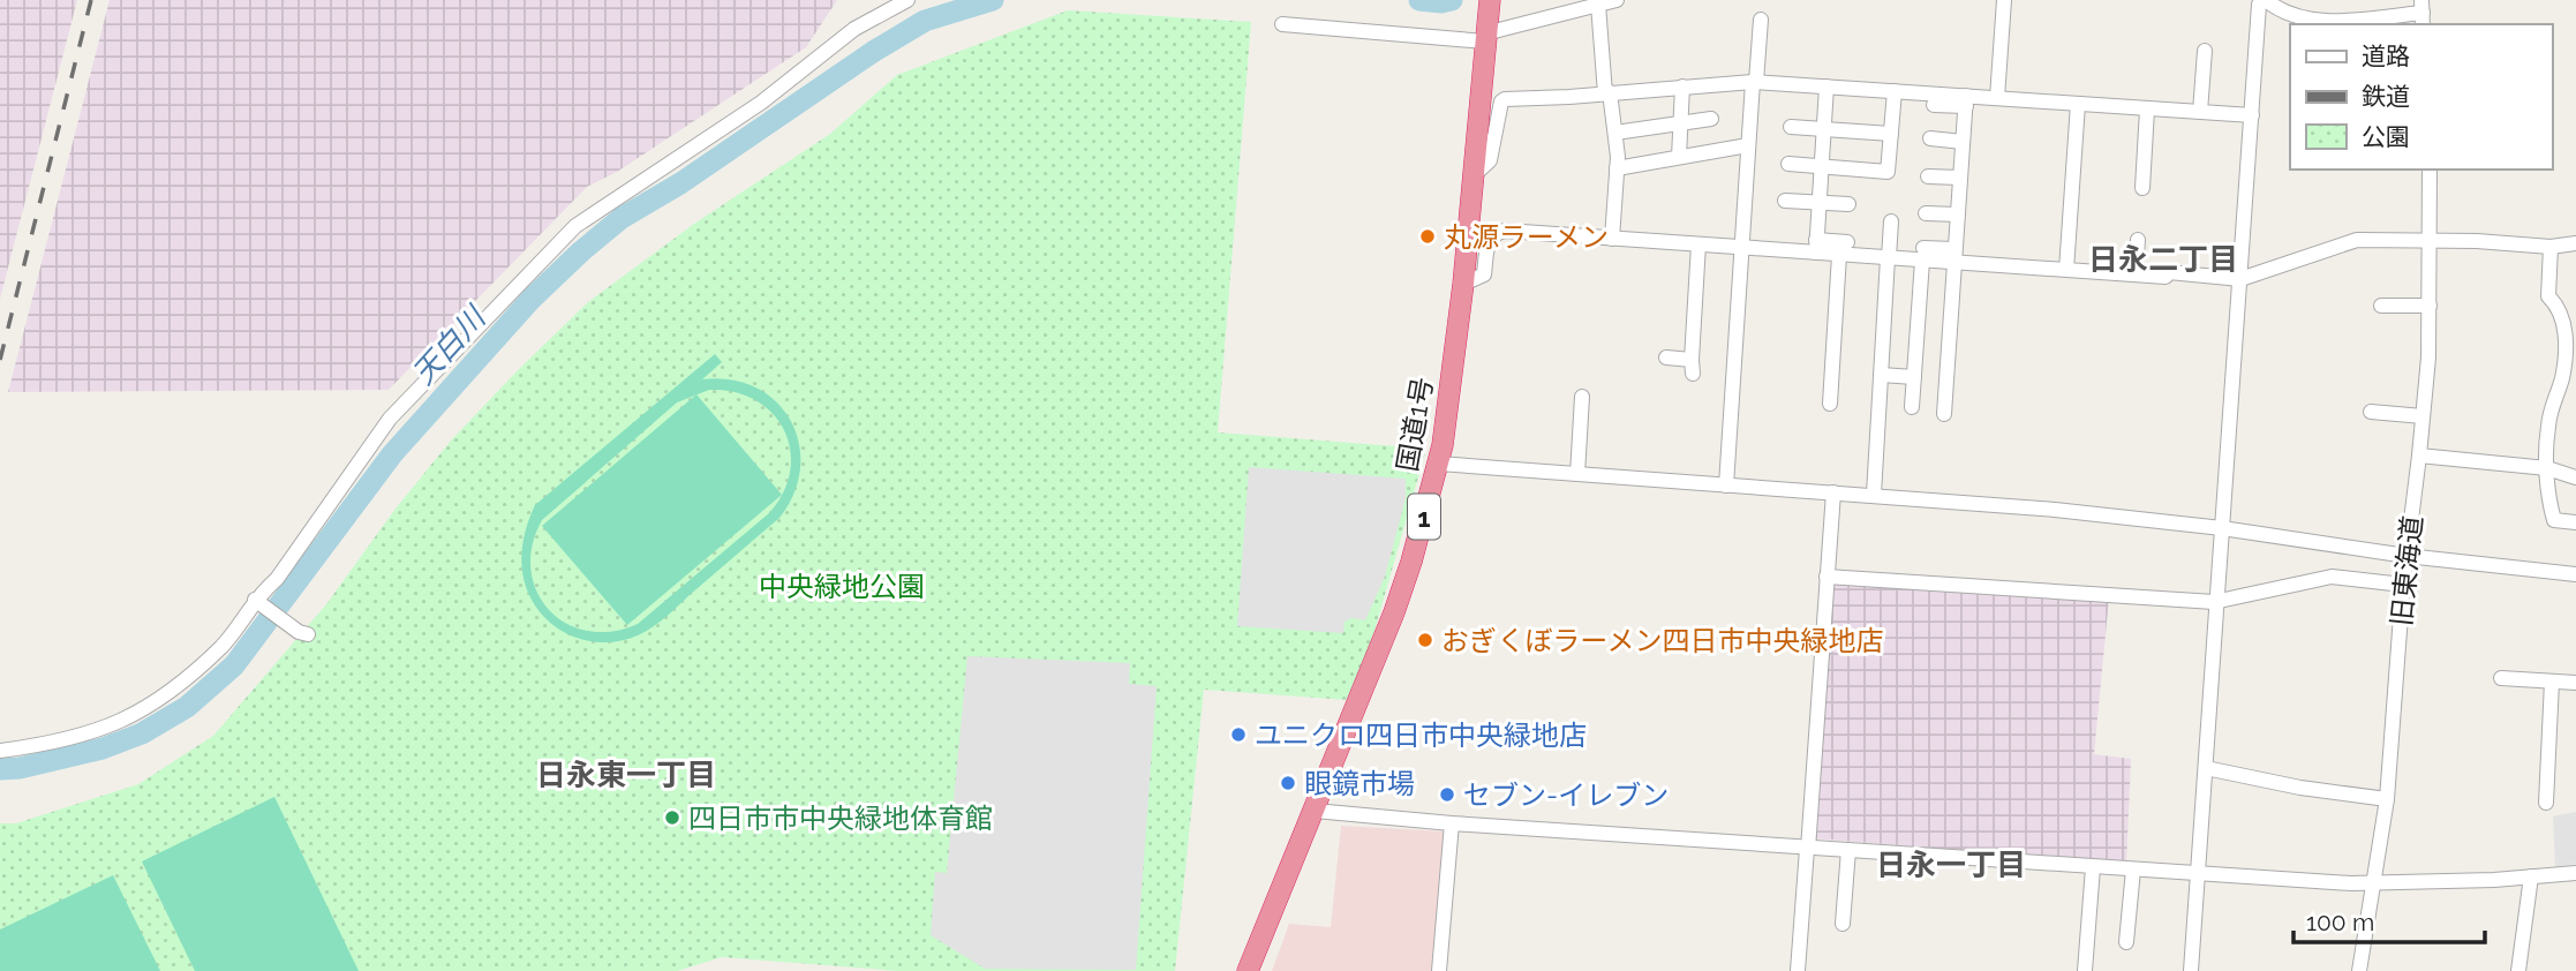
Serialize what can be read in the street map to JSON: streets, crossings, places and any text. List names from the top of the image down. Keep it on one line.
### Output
{"streets":{"highway":["国道1号","1"],"street":["旧東海道"]},"districts":["日永二丁目","日永東一丁目","日永一丁目"],"water":["天白川"],"parks":["中央緑地公園"],"places":["丸源ラーメン","おぎくぼラーメン四日市中央緑地店","ユニクロ四日市中央緑地店","眼鏡市場","セブン-イレブン","四日市市中央緑地体育館"],"legend":["道路","鉄道","公園"],"scale_bar":"100 m"}
